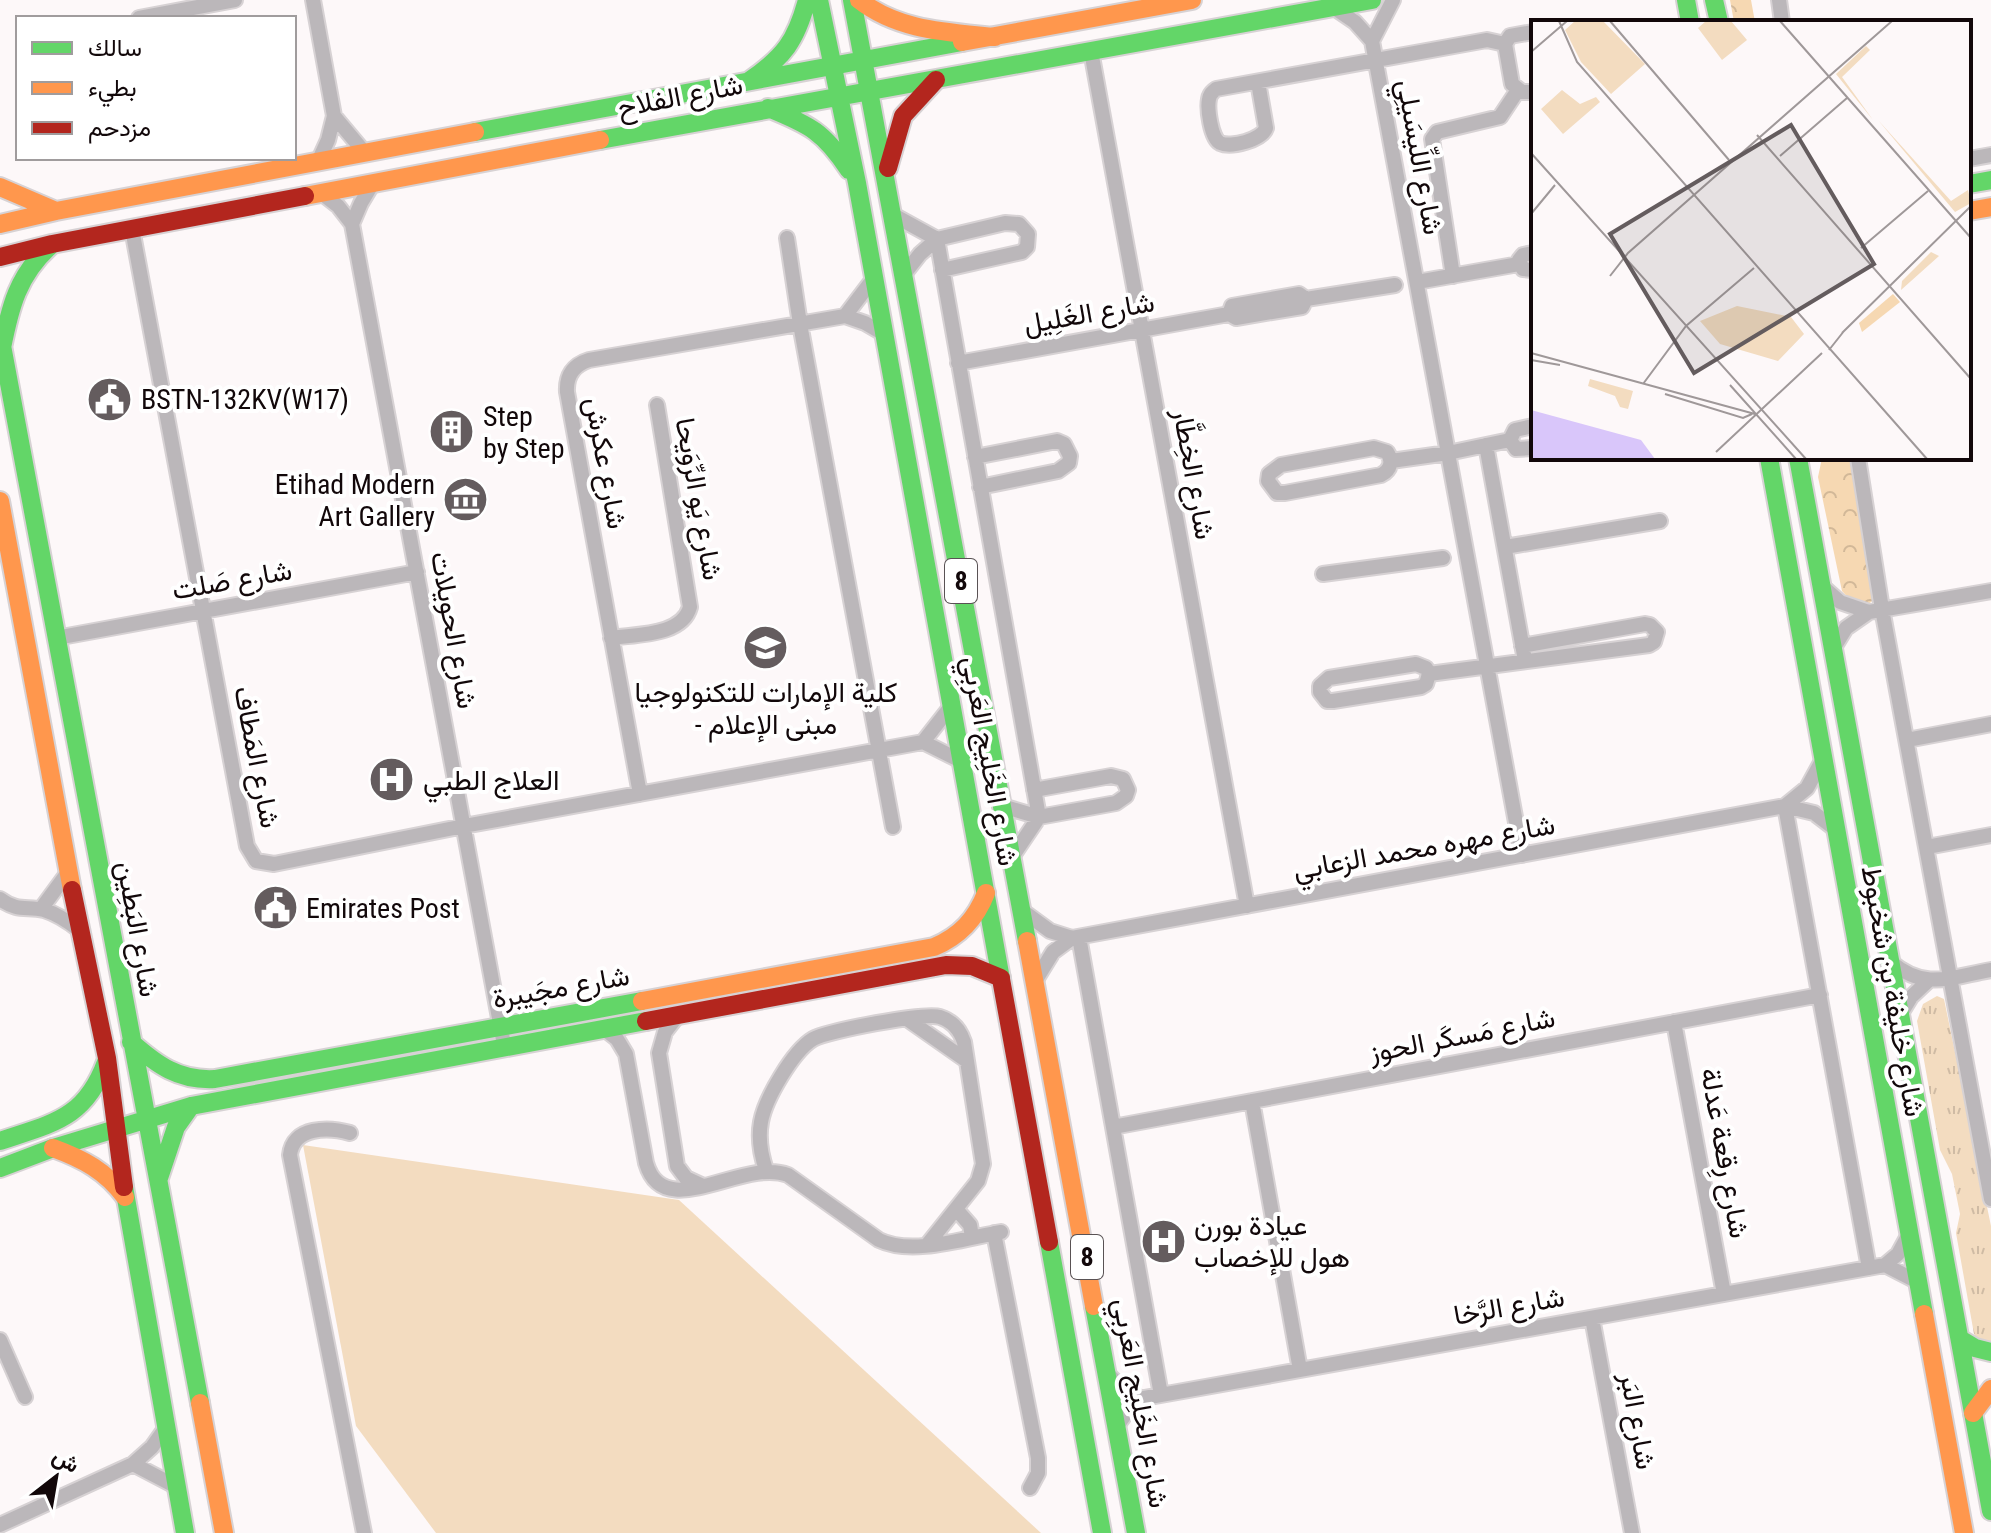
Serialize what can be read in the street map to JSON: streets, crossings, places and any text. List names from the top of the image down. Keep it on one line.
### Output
{"streets":{"main road":["شارع الفلاح","8","شارع الخَلِيج العَربِي","شارع البَطِين","شارع مجَيبرة","شارع خليفة بن شخبوط"],"street":["شارع اللِّيسَيلِي","شارع الغَلِيل","شارع عكرش","شارع الخِطَّار","شارع يَو الرِّوَيحا","شارع صَلت","شارع الحويلات","شارع المَطاف","شارع مهره محمد الزعابي","شارع مَسكَر الحوز","شارع رِقعة عَدلة","شارع الرَّخا","شارع البَر"]},"crossings":[["شارع الفلاح","شارع الخِطَّار"],["شارع الفلاح","شارع المَطاف"],["شارع الفلاح","شارع الخَلِيج العَربِي"],["شارع اللِّيسَيلِي","شارع مهره محمد الزعابي"],["شارع الغَلِيل","شارع الخِطَّار"],["شارع عكرش","شارع يَو الرِّوَيحا"],["شارع عكرش","شارع المَطاف"],["شارع الخِطَّار","شارع مهره محمد الزعابي"],["شارع صَلت","شارع الحويلات"],["شارع صَلت","شارع المَطاف"],["شارع صَلت","شارع البَطِين"],["شارع الحويلات","شارع المَطاف"],["شارع الحويلات","شارع مجَيبرة"],["شارع الخَلِيج العَربِي","شارع مجَيبرة"],["شارع البَطِين","شارع مجَيبرة"],["شارع مَسكَر الحوز","شارع رِقعة عَدلة"],["شارع رِقعة عَدلة","شارع الرَّخا"],["شارع الرَّخا","شارع البَر"]],"places":{"public building":["BSTN-132KV(W17)","Emirates Post"],"building":["Step by Step"],"museum":["Etihad Modern Art Gallery"],"school or university":["كلية الإمارات للتكنولوجيا - مبنى الإعلام"],"hospital":["العلاج الطبي","عيادة بورن هول للإخصاب"]},"legend":["سالك","بطيء","مزدحم"],"north":"top right"}
